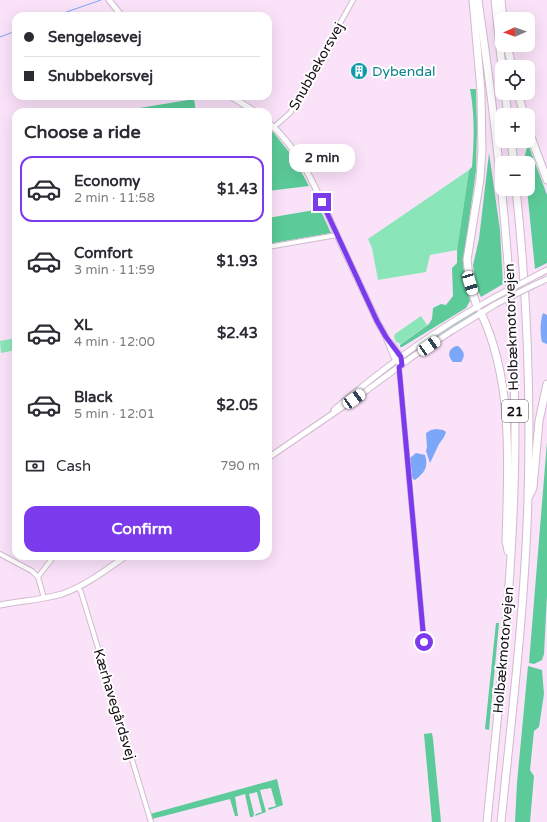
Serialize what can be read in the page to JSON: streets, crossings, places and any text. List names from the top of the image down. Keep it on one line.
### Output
{"streets":{"highway":["Holbækmotorvejen","21"],"street":["Snubbekorsvej","Kærhavegårdsvej"]},"places":{"building":["Dybendal"]},"north":"left","page":{"map_buttons":["+","−"],"banner":["Sengeløsevej","Snubbekorsvej"],"heading":"Choose a ride","bubble":"2 min","list":[{"name":"Economy","note":"2 min · 11:58","value":"$1.43"},{"name":"Comfort","note":"3 min · 11:59","value":"$1.93"},{"name":"XL","note":"4 min · 12:00","value":"$2.43"},{"name":"Black","note":"5 min · 12:01","value":"$2.05"}],"pay":["Cash","790 m"],"buttons":"Confirm"}}
